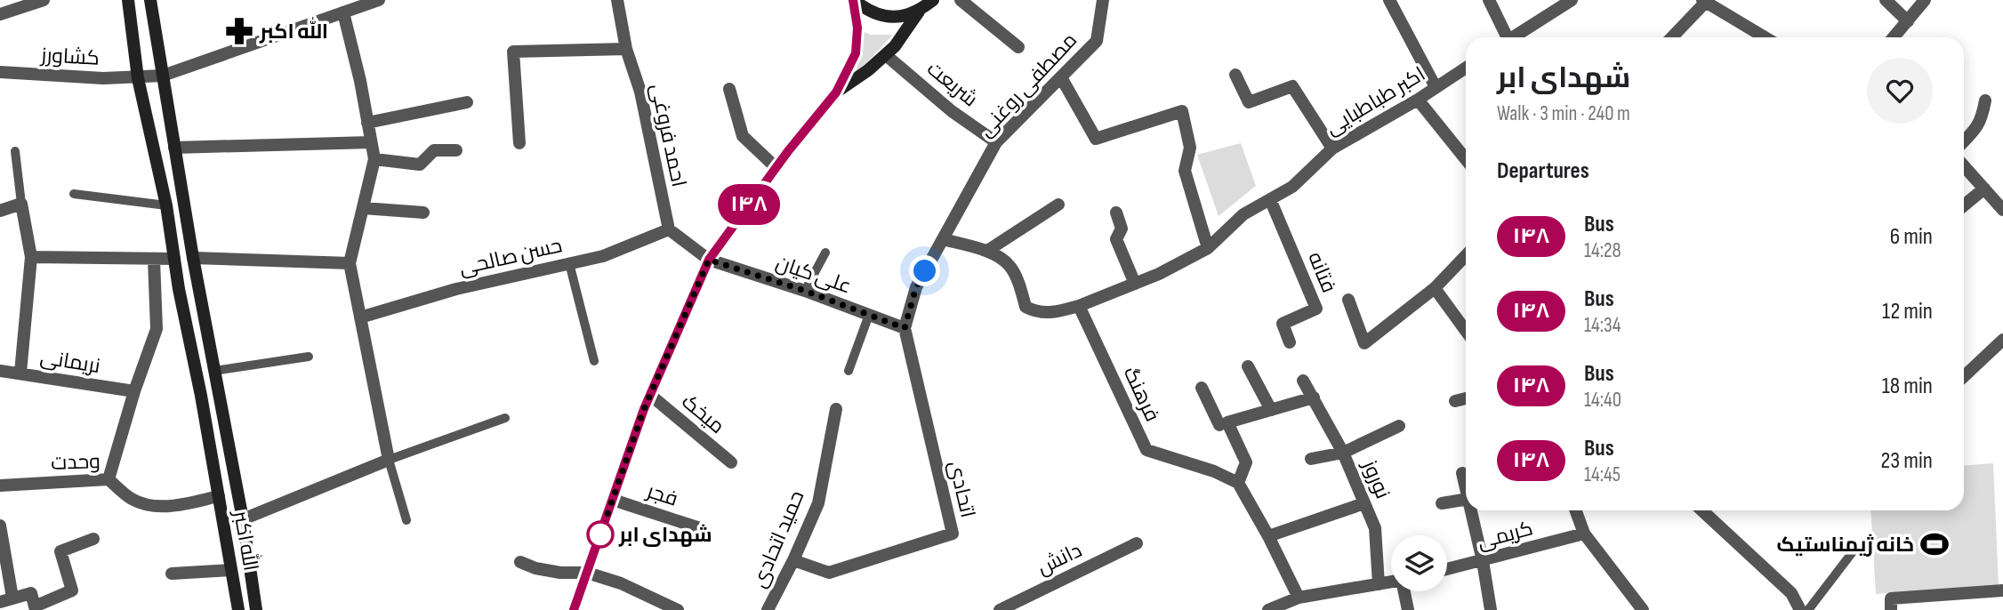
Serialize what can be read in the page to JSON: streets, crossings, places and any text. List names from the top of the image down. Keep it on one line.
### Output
{"streets":{"main road":["الله اکبر"],"street":["کشاورز","شریعت","مصطفی روغنی","اکبر طباطبایی","احمد فروغی","حسن صالحی","فتانه","علی کیان","نریمانی","فرهنگ","میخک","وحدت","نوروز","اتحادی","فجر","کریمی","حمید اتحادی","دانش"]},"crossings":[["کشاورز","الله اکبر"],["شریعت","مصطفی روغنی"],["مصطفی روغنی","علی کیان"],["مصطفی روغنی","اتحادی"],["اکبر طباطبایی","فتانه"],["اکبر طباطبایی","فرهنگ"],["احمد فروغی","حسن صالحی"],["علی کیان","اتحادی"],["وحدت","الله اکبر"],["اتحادی","حمید اتحادی"]],"places":{"pharmacy":["الله اکبر"],"other":["شهدای ابر"],"sports":["خانه ژیمناستیک"]},"lines":["bus line ۱۴۸"],"page":{"on_map":"۱۴۸","heading":[["شهدای ابر","Walk · 3 min · 240 m"],"Departures"],"list":[{"mark":"۱۴۸","name":"Bus","note":"14:28","value":"6 min"},{"mark":"۱۴۸","name":"Bus","note":"14:34","value":"12 min"},{"mark":"۱۴۸","name":"Bus","note":"14:40","value":"18 min"},{"mark":"۱۴۸","name":"Bus","note":"14:45","value":"23 min"}]}}
